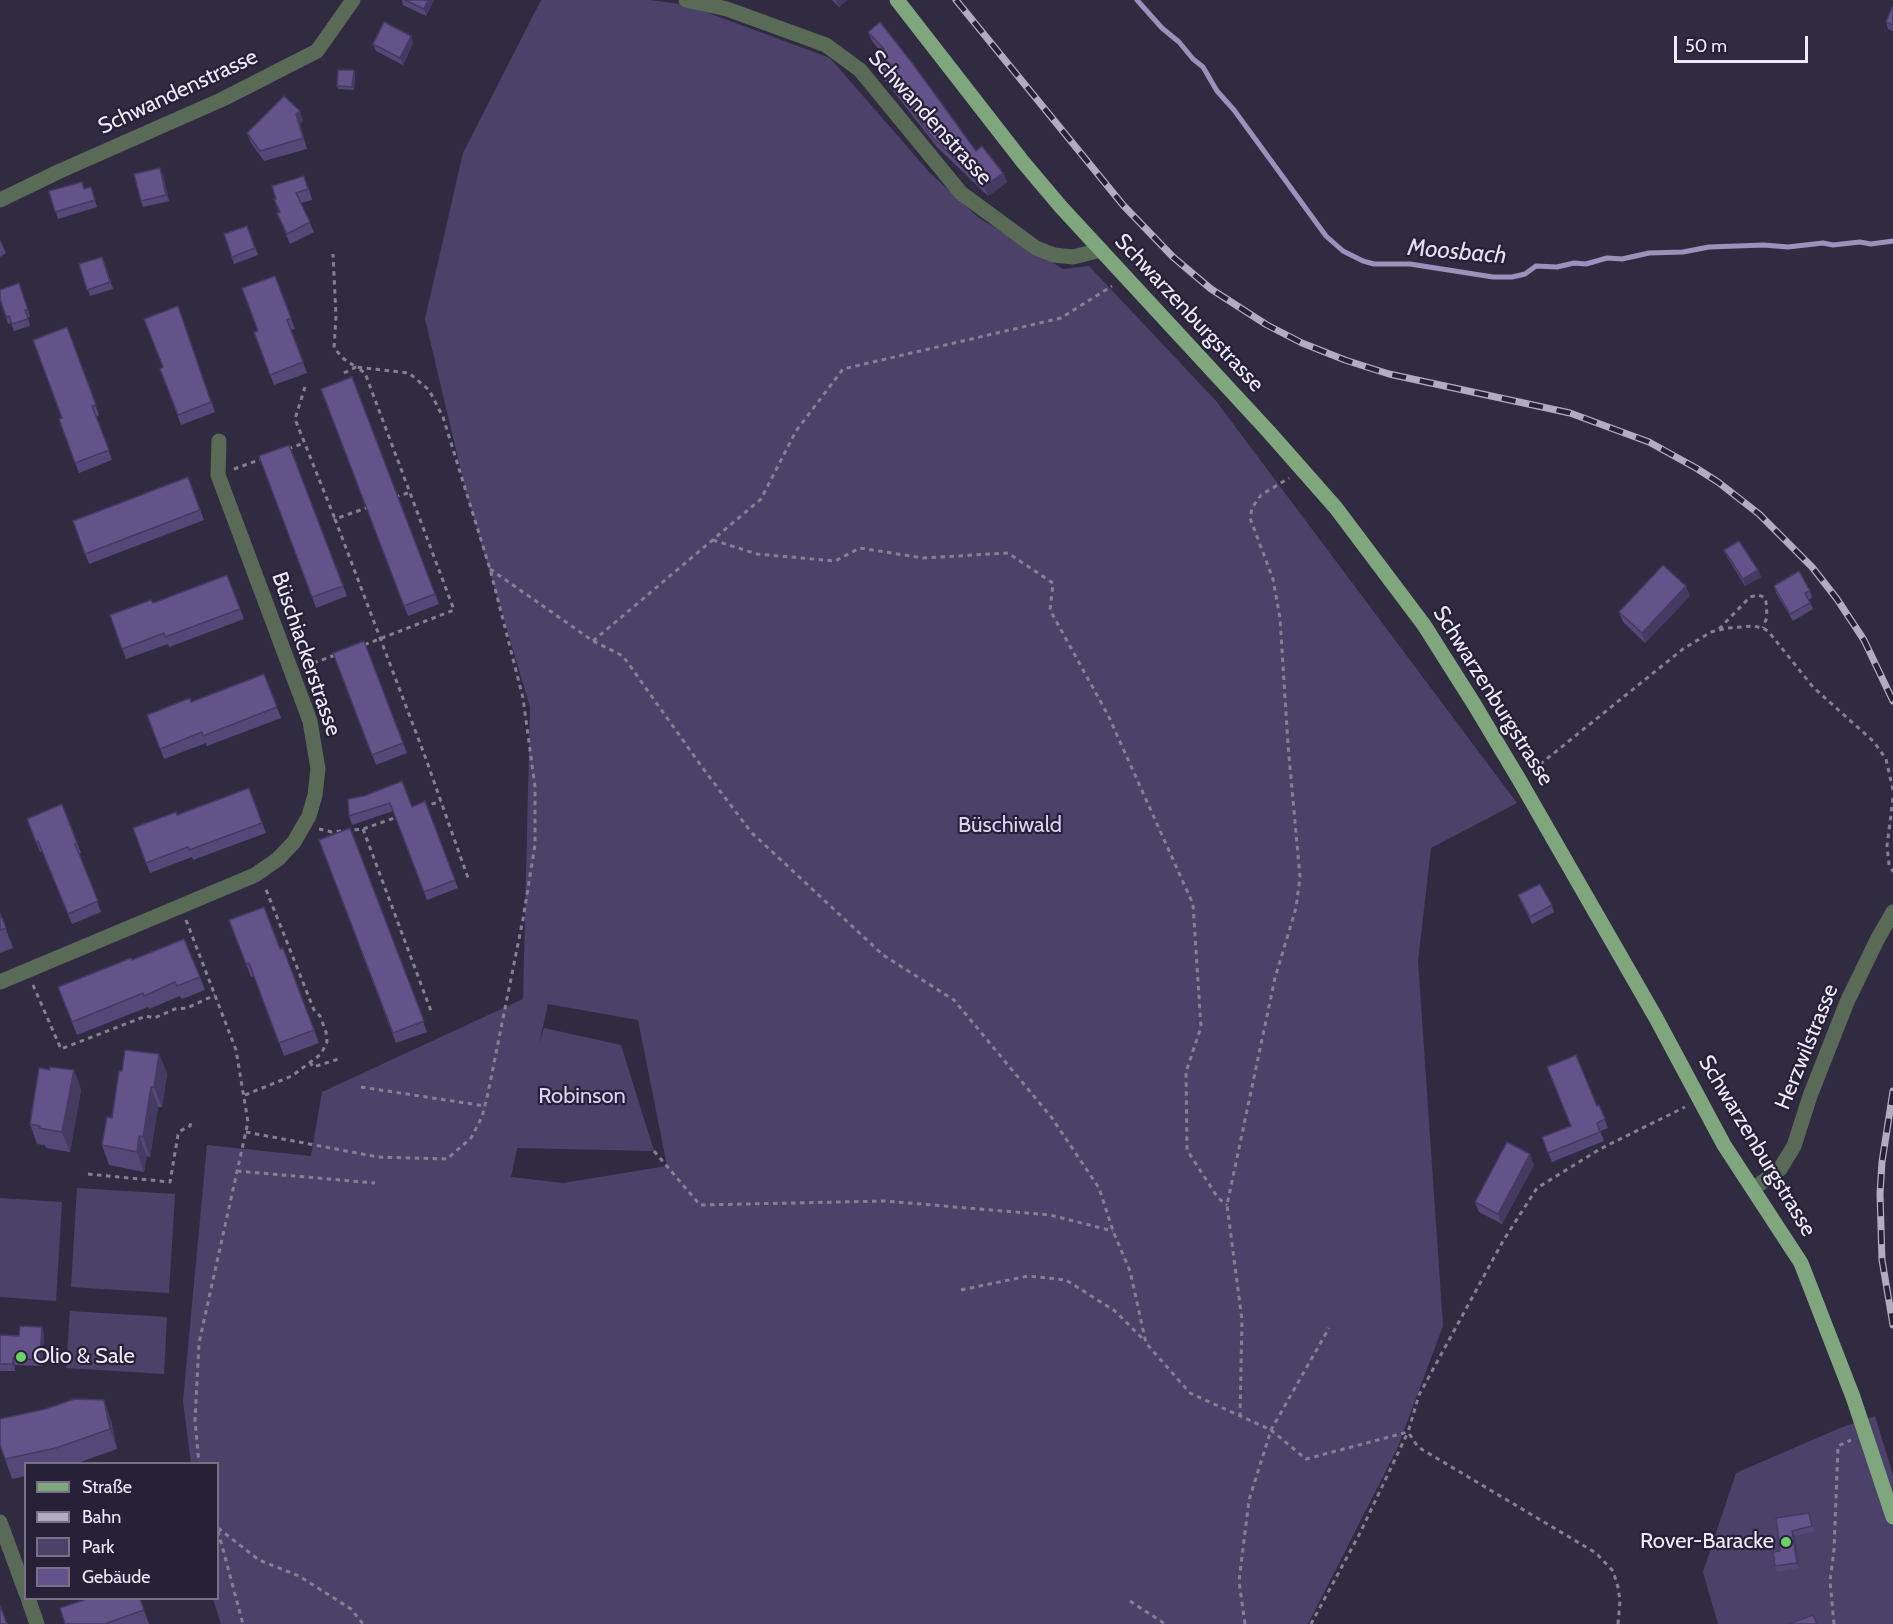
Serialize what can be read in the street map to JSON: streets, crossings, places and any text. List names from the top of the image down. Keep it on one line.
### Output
{"streets":{"main road":["Schwarzenburgstrasse"],"street":["Schwandenstrasse","Büschiackerstrasse","Herzwilstrasse"]},"crossings":[["Schwandenstrasse","Schwarzenburgstrasse"],["Schwarzenburgstrasse","Herzwilstrasse"]],"water":["Moosbach"],"parks":["Büschiwald","Robinson"],"places":["Olio & Sale","Rover-Baracke"],"legend":["Straße","Bahn","Park","Gebäude"],"scale_bar":"50 m"}
